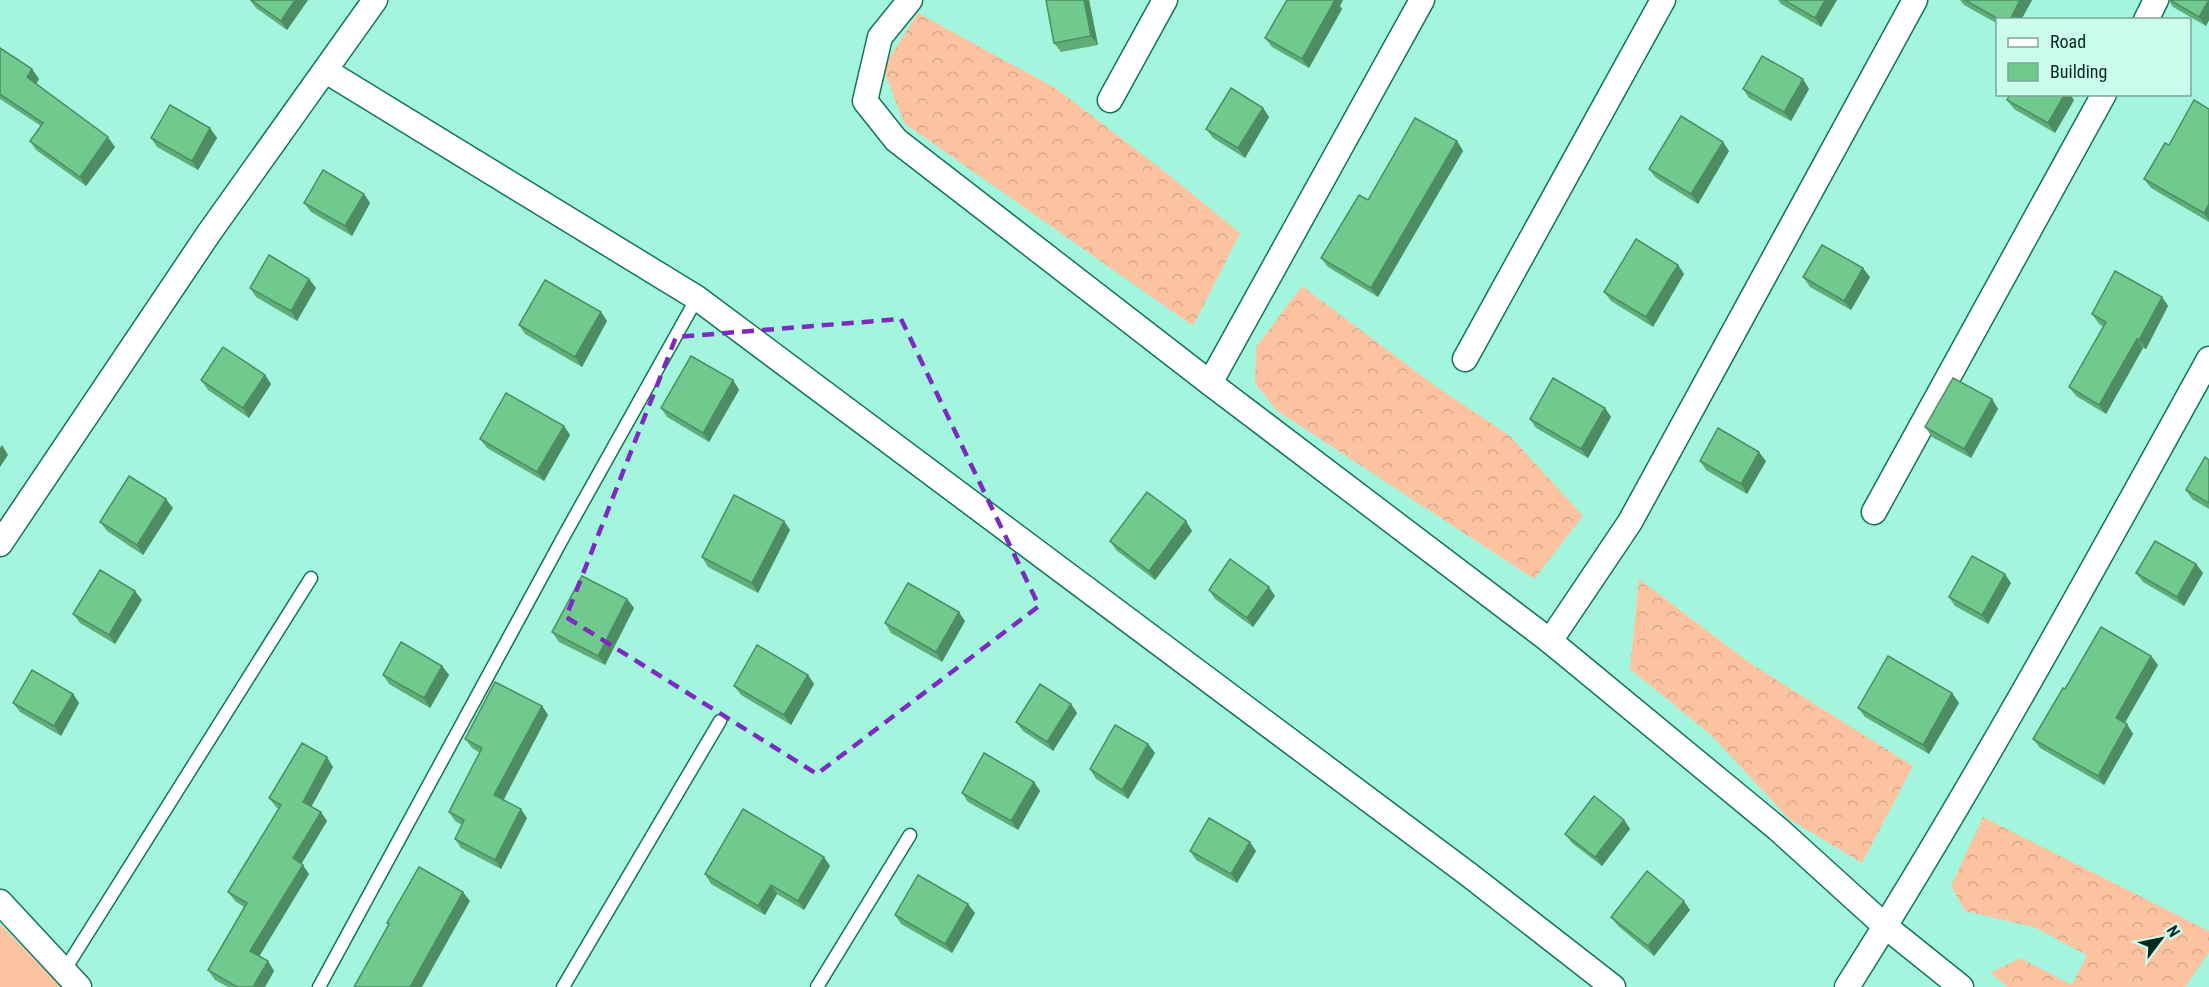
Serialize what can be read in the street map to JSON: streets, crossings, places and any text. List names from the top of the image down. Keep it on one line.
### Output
{"legend":["Road","Building"],"north":"top right"}
